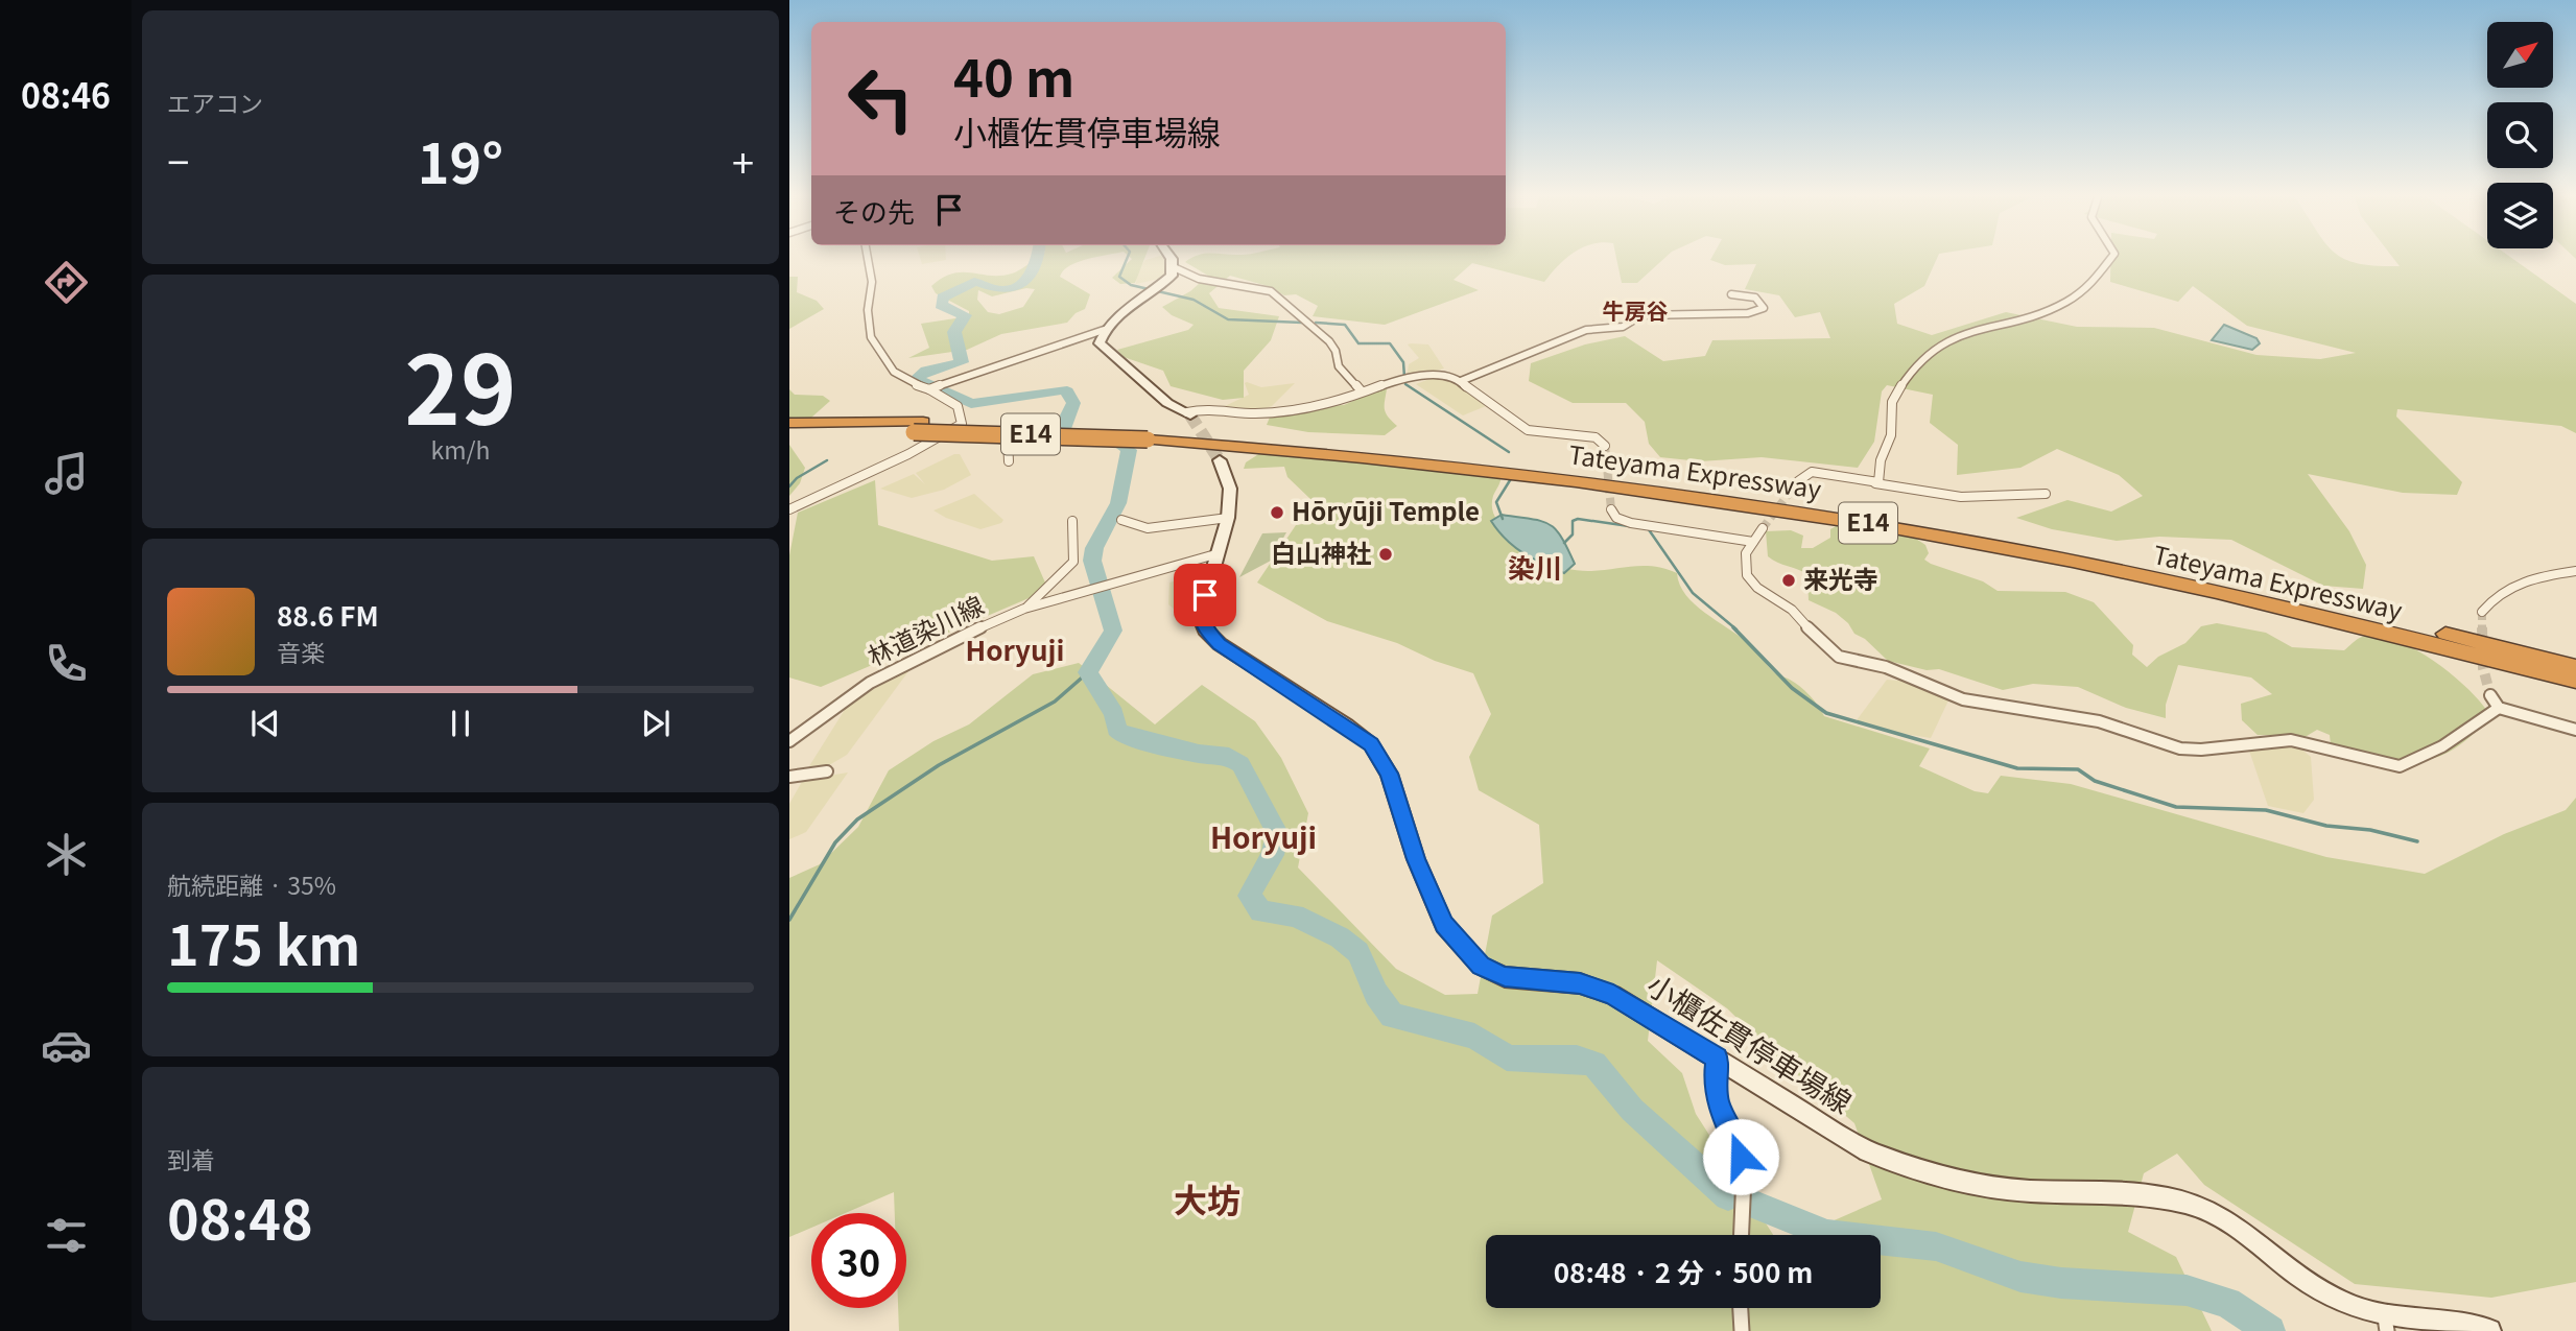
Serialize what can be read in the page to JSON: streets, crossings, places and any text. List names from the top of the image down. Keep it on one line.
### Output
{"streets":{"highway":["E14","Tateyama Expressway"],"main road":["小櫃佐貫停車場線"],"street":["林道染川線"]},"crossings":[["林道染川線","小櫃佐貫停車場線"]],"districts":["牛房谷","染川","Horyuji","Horyuji","大坊"],"places":["Hōryūji Temple","白山神社","来光寺"],"north":"top right","page":{"tabs":"08:46","tile":["エアコン",["29","km/h"],["航続距離 · 35%","175 km"],["到着","08:48"]],"turn":["40 m","小櫃佐貫停車場線"],"heat":["−","19°","+"],"then":"その先","song":["88.6 FM","音楽"],"limit":"30","trip":"08:48 · 2 分 · 500 m"}}
